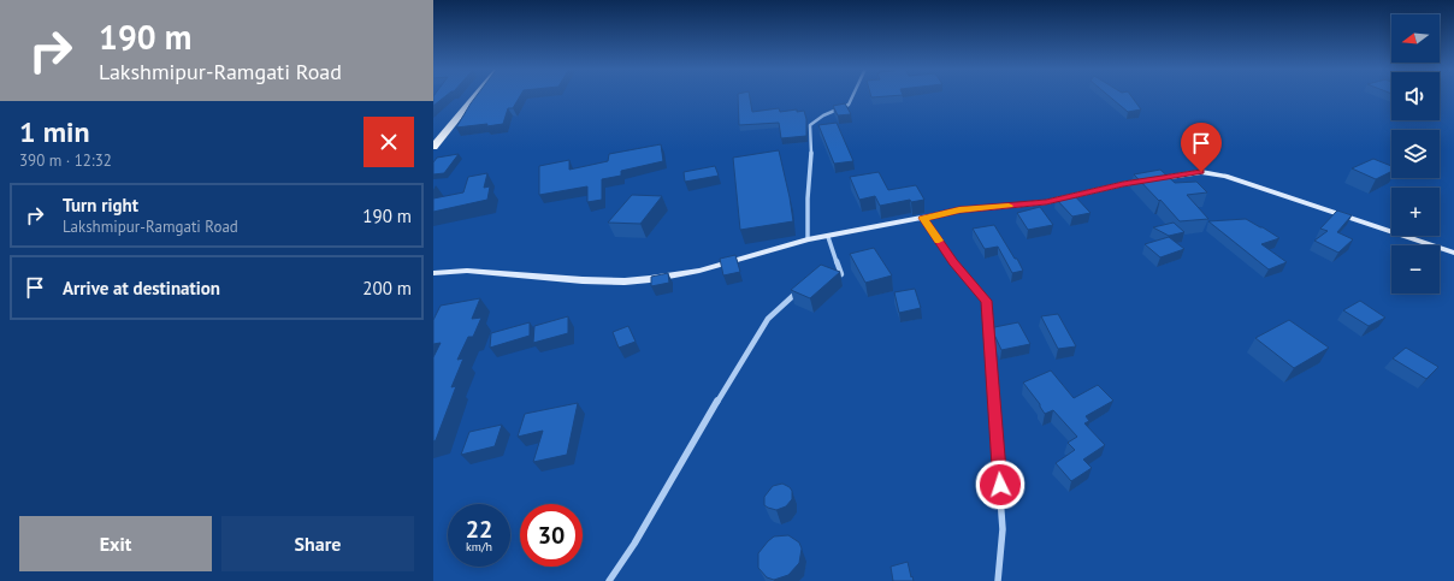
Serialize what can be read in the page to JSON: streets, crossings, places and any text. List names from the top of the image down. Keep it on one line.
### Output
{"north":"left","page":{"turn":["190 m","Lakshmipur-Ramgati Road"],"map_buttons":["+","−"],"heading":["1 min","390 m · 12:32"],"list":[{"name":"Turn right","note":"Lakshmipur-Ramgati Road","value":"190 m"},{"name":"Arrive at destination","value":"200 m"}],"speed":"22 km/h","limit":"30","buttons":["Exit","Share"]}}
